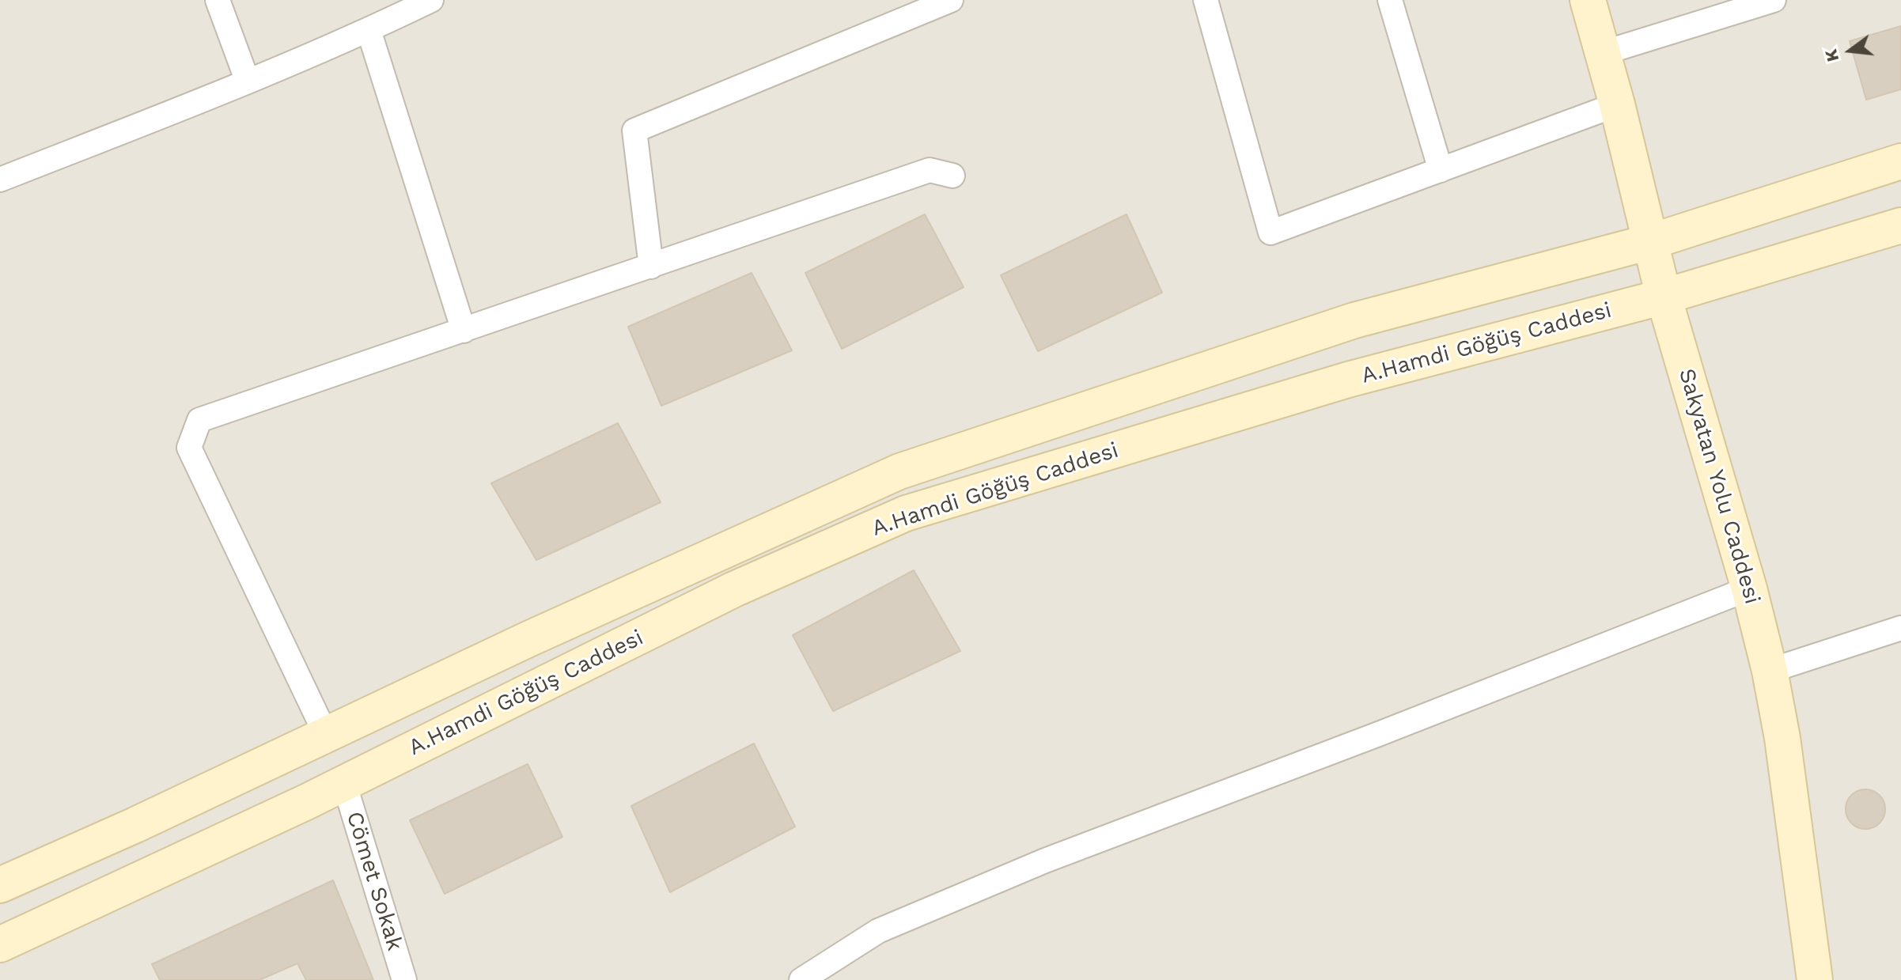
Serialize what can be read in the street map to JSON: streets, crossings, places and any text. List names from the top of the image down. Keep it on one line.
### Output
{"streets":{"street":["A.Hamdi Göğüş Caddesi","Sakyatan Yolu Caddesi","Cömet Sokak"]},"crossings":[["A.Hamdi Göğüş Caddesi","Sakyatan Yolu Caddesi"],["A.Hamdi Göğüş Caddesi","Cömet Sokak"]],"north":"left"}
